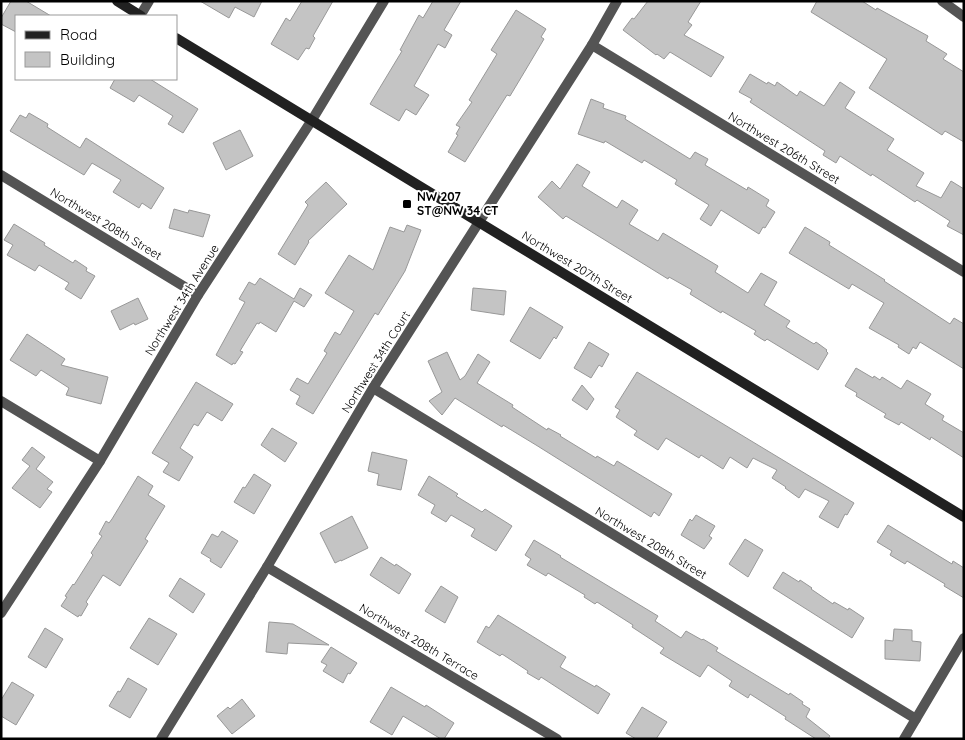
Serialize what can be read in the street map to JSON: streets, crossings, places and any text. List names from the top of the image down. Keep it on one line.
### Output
{"streets":{"street":["Northwest 206th Street","Northwest 208th Street","Northwest 207th Street","Northwest 34th Avenue","Northwest 34th Court","Northwest 208th Terrace"]},"crossings":[["Northwest 206th Street","Northwest 34th Court"],["Northwest 208th Street","Northwest 34th Avenue"],["Northwest 208th Street","Northwest 34th Court"],["Northwest 207th Street","Northwest 34th Avenue"],["Northwest 207th Street","Northwest 34th Court"],["Northwest 34th Court","Northwest 208th Terrace"]],"places":{"transit":["NW 207 ST@NW 34 CT"]},"legend":["Road","Building"]}
